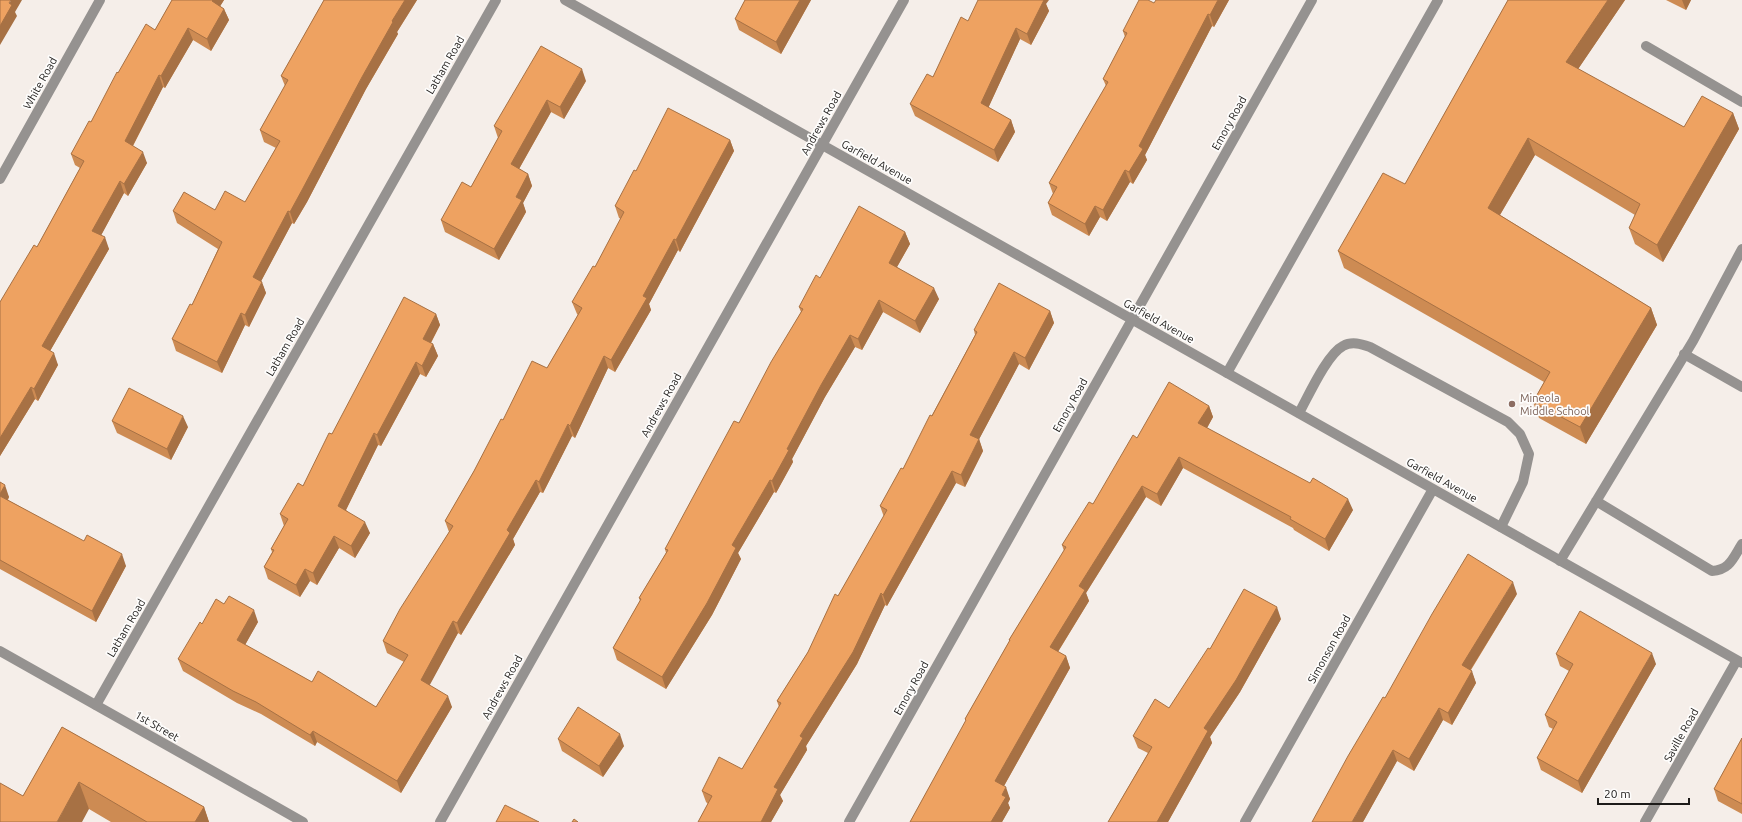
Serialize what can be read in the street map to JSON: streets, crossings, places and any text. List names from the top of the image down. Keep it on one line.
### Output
{"streets":{"street":["Latham Road","White Road","Andrews Road","Emory Road","Garfield Avenue","Simonson Road","1st Street","Saville Road"]},"crossings":[["Latham Road","1st Street"],["Andrews Road","Garfield Avenue"],["Emory Road","Garfield Avenue"],["Garfield Avenue","Simonson Road"],["Garfield Avenue","Saville Road"]],"places":["Mineola Middle School"],"scale_bar":"20 m"}
